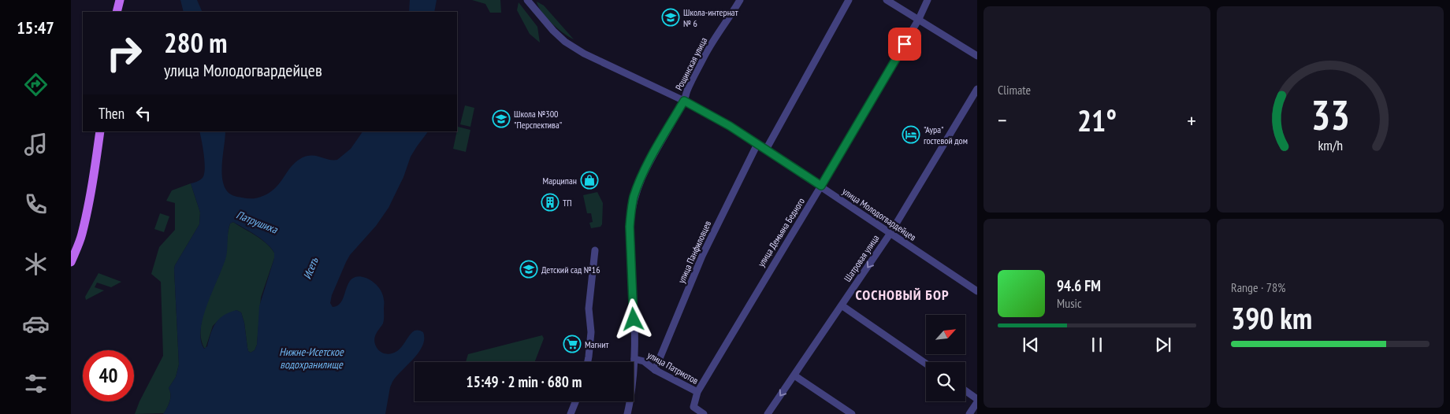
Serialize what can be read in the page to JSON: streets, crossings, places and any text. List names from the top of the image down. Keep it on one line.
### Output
{"streets":{"street":["Рощинская улица","улица Молодогвардейцев","улица Демьяна Бедного","улица Панфиловцев","Шатровая улица","улица Патриотов"]},"crossings":[["Рощинская улица","улица Молодогвардейцев"],["Рощинская улица","улица Патриотов"],["улица Молодогвардейцев","улица Демьяна Бедного"],["улица Молодогвардейцев","улица Панфиловцев"],["улица Молодогвардейцев","Шатровая улица"],["улица Демьяна Бедного","улица Патриотов"],["улица Панфиловцев","улица Патриотов"]],"districts":["СОСНОВЫЙ БОР"],"water":["Патрушиха","Исеть","Нижне-Исетское водохранилище"],"places":{"school or university":["Школа-интернат № 6","Школа №300 \"Перспектива\"","Детский сад №16"],"hotel":["\"Аура\" гостевой дом"],"shop":["Марципан"],"building":["ТП"],"supermarket":["Магнит"]},"north":"top right","page":{"tabs":"15:47","tile":["Climate",["Range · 78%","390 km"]],"turn":["280 m","улица Молодогвардейцев"],"then":"Then","heat":["−","21°","+"],"song":["94.6 FM","Music"],"limit":"40","trip":"15:49 · 2 min · 680 m","gauge":["33","km/h"]}}
